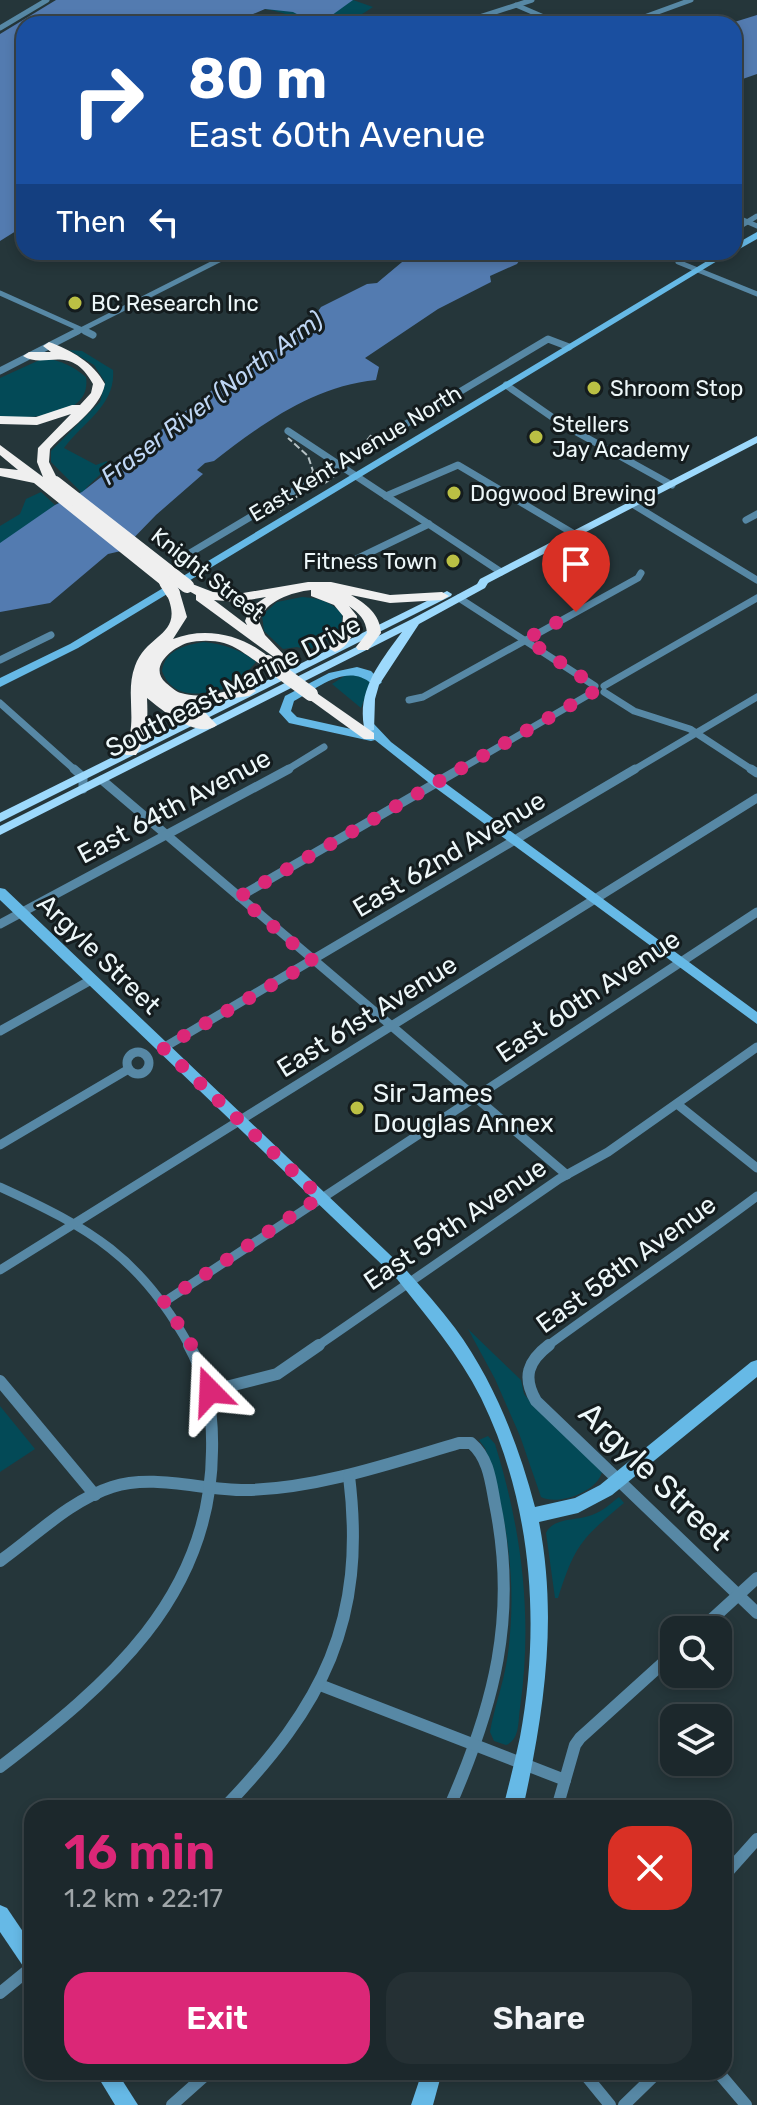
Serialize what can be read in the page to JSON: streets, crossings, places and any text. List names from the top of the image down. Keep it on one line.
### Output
{"streets":{"highway":["Knight Street"],"main road":["Southeast Marine Drive"],"street":["East Kent Avenue North","East 64th Avenue","East 62nd Avenue","Argyle Street","East 60th Avenue","East 61st Avenue","East 59th Avenue","East 58th Avenue"]},"crossings":[["Knight Street","East 62nd Avenue"],["Knight Street","East 60th Avenue"],["Knight Street","East 61st Avenue"],["East 64th Avenue","Argyle Street"],["East 62nd Avenue","Argyle Street"],["Argyle Street","East 60th Avenue"],["Argyle Street","East 61st Avenue"],["Argyle Street","East 59th Avenue"],["Argyle Street","East 58th Avenue"]],"water":["Fraser River (North Arm)"],"places":["BC Research Inc","Shroom Stop","Stellers Jay Academy","Dogwood Brewing","Fitness Town","Sir James Douglas Annex"],"page":{"turn":["80 m","East 60th Avenue"],"then":"Then","heading":["16 min","1.2 km · 22:17"],"buttons":["Exit","Share"]}}
